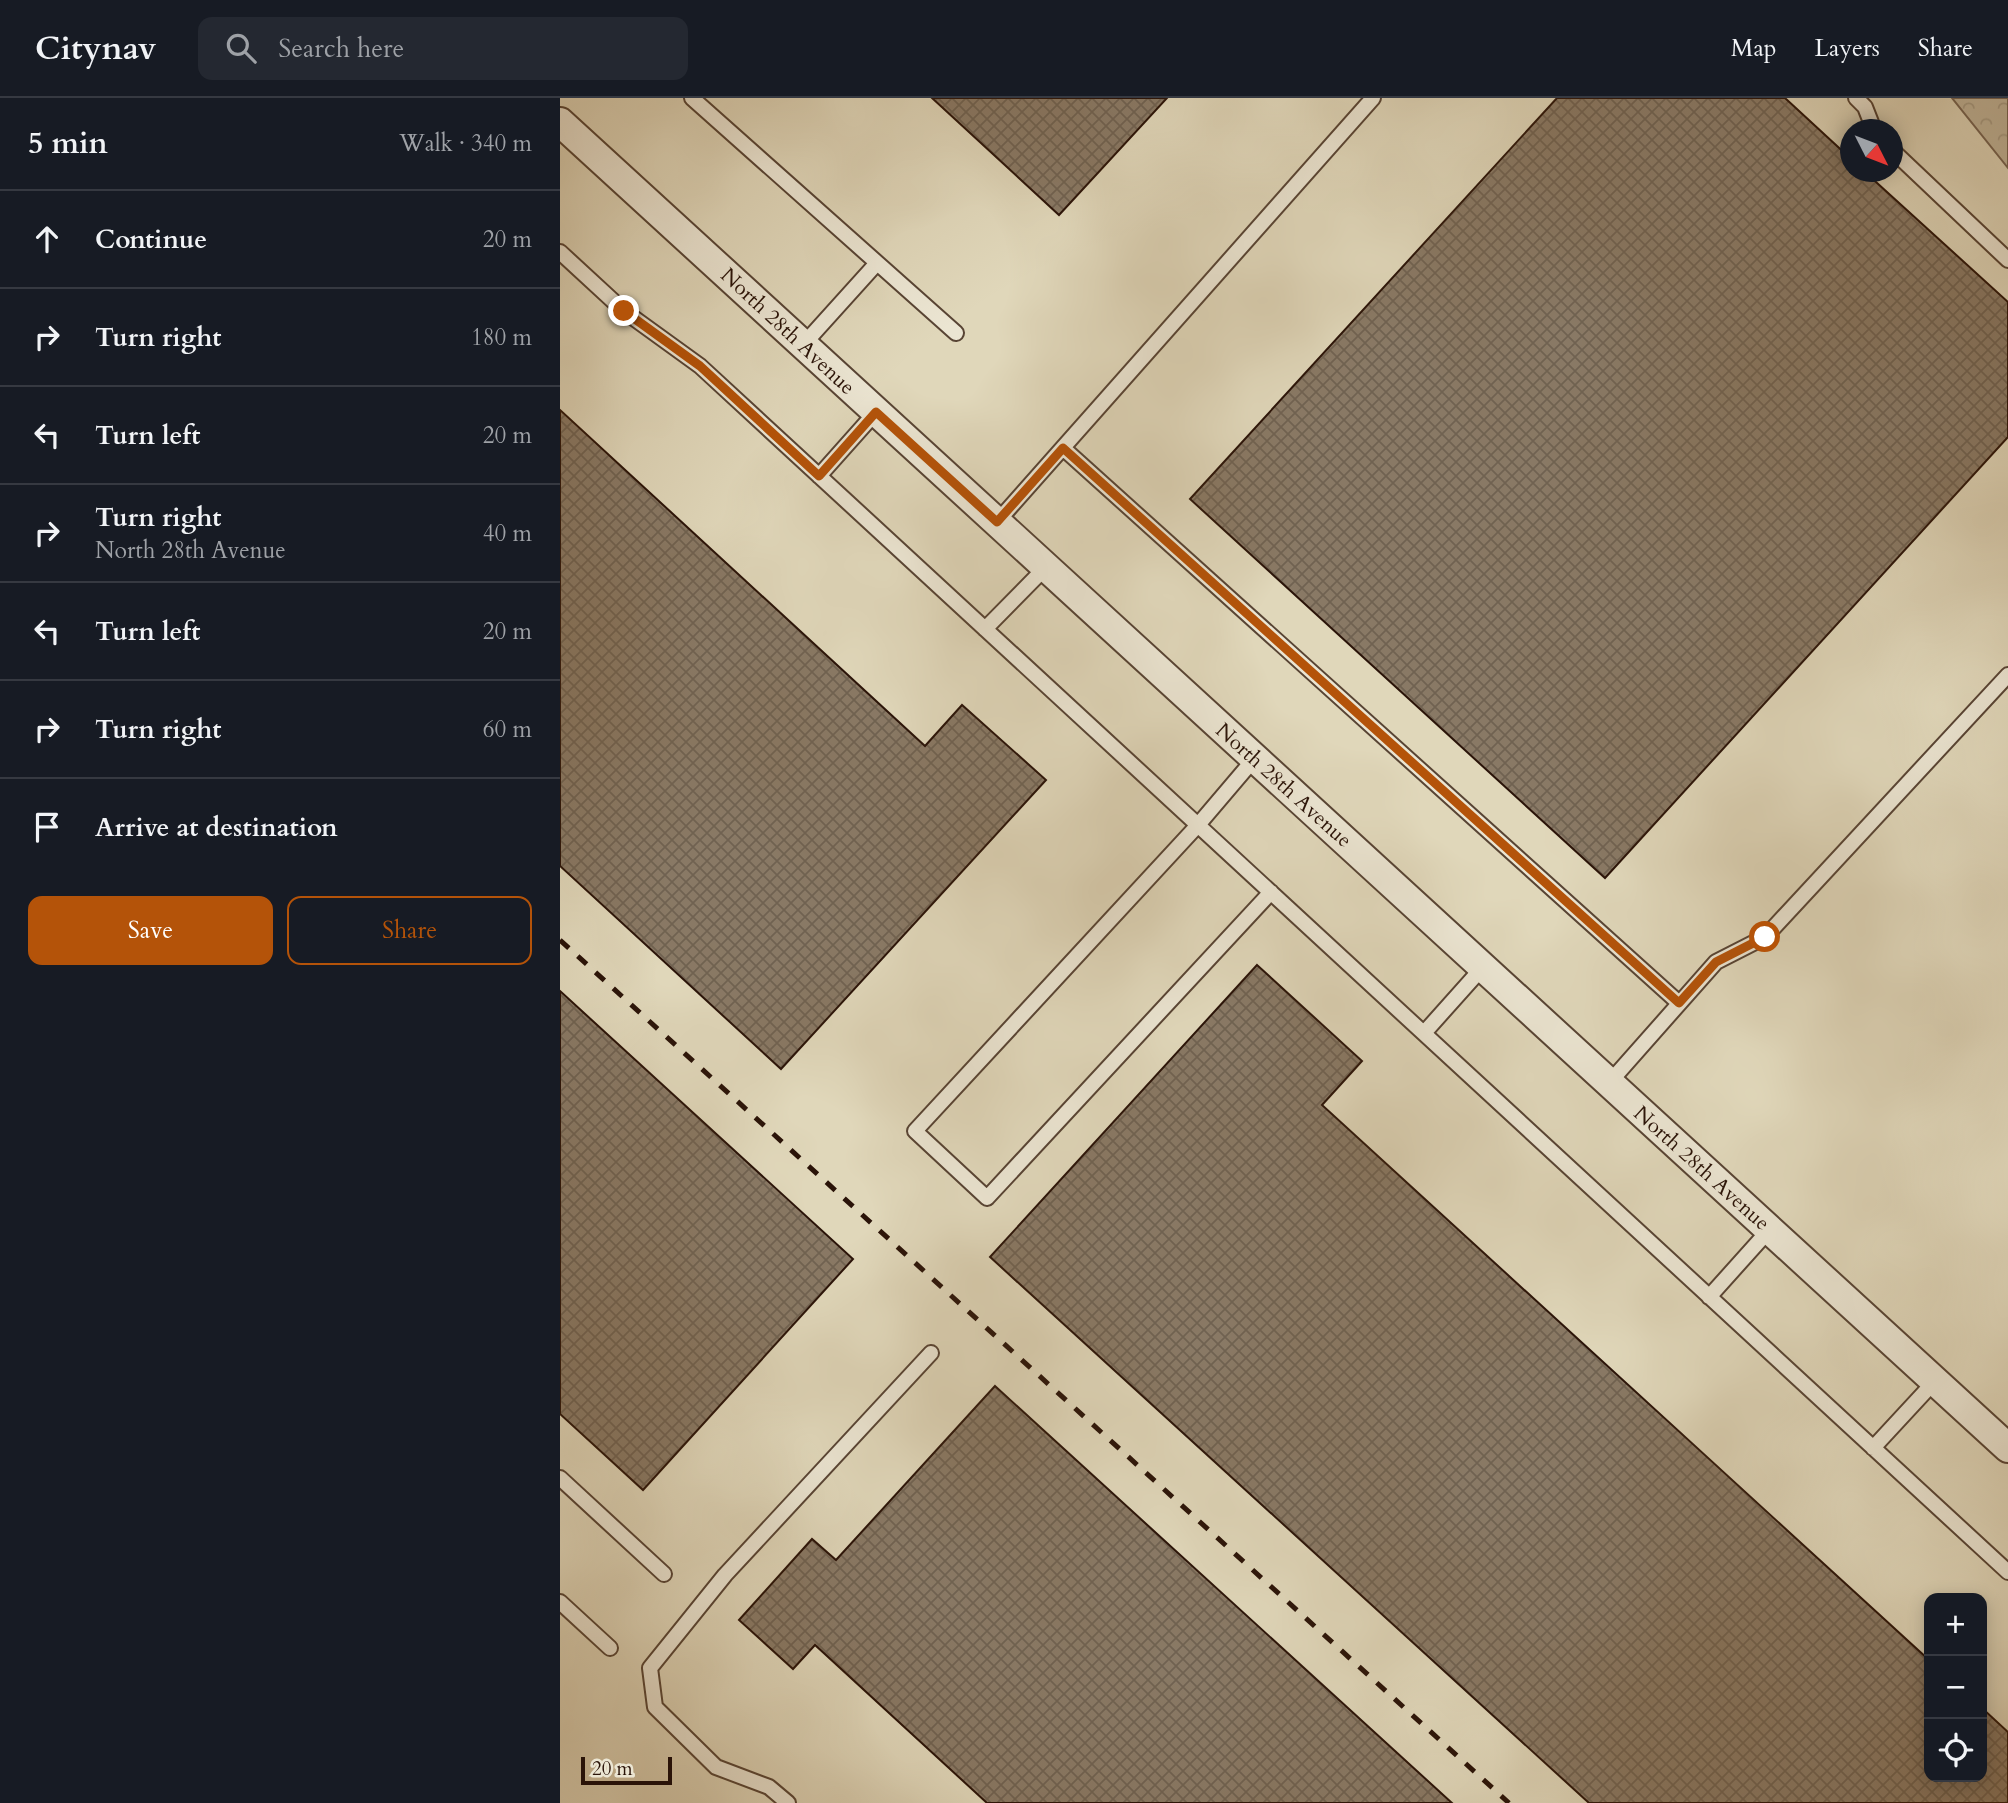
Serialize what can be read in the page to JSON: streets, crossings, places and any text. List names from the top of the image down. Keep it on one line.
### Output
{"streets":{"street":["North 28th Avenue"]},"scale_bar":"20 m","north":"bottom right","page":{"header":"Citynav","search":"Search here","nav":["Map","Layers","Share"],"heading":["5 min","Walk · 340 m"],"list":[["Continue","20 m"],["Turn right","180 m"],["Turn left","20 m"],["Turn right","North 28th Avenue","40 m"],["Turn left","20 m"],["Turn right","60 m"],"Arrive at destination"],"buttons":["Save","Share"],"map_buttons":["+","−"],"scale":"20 m"}}
